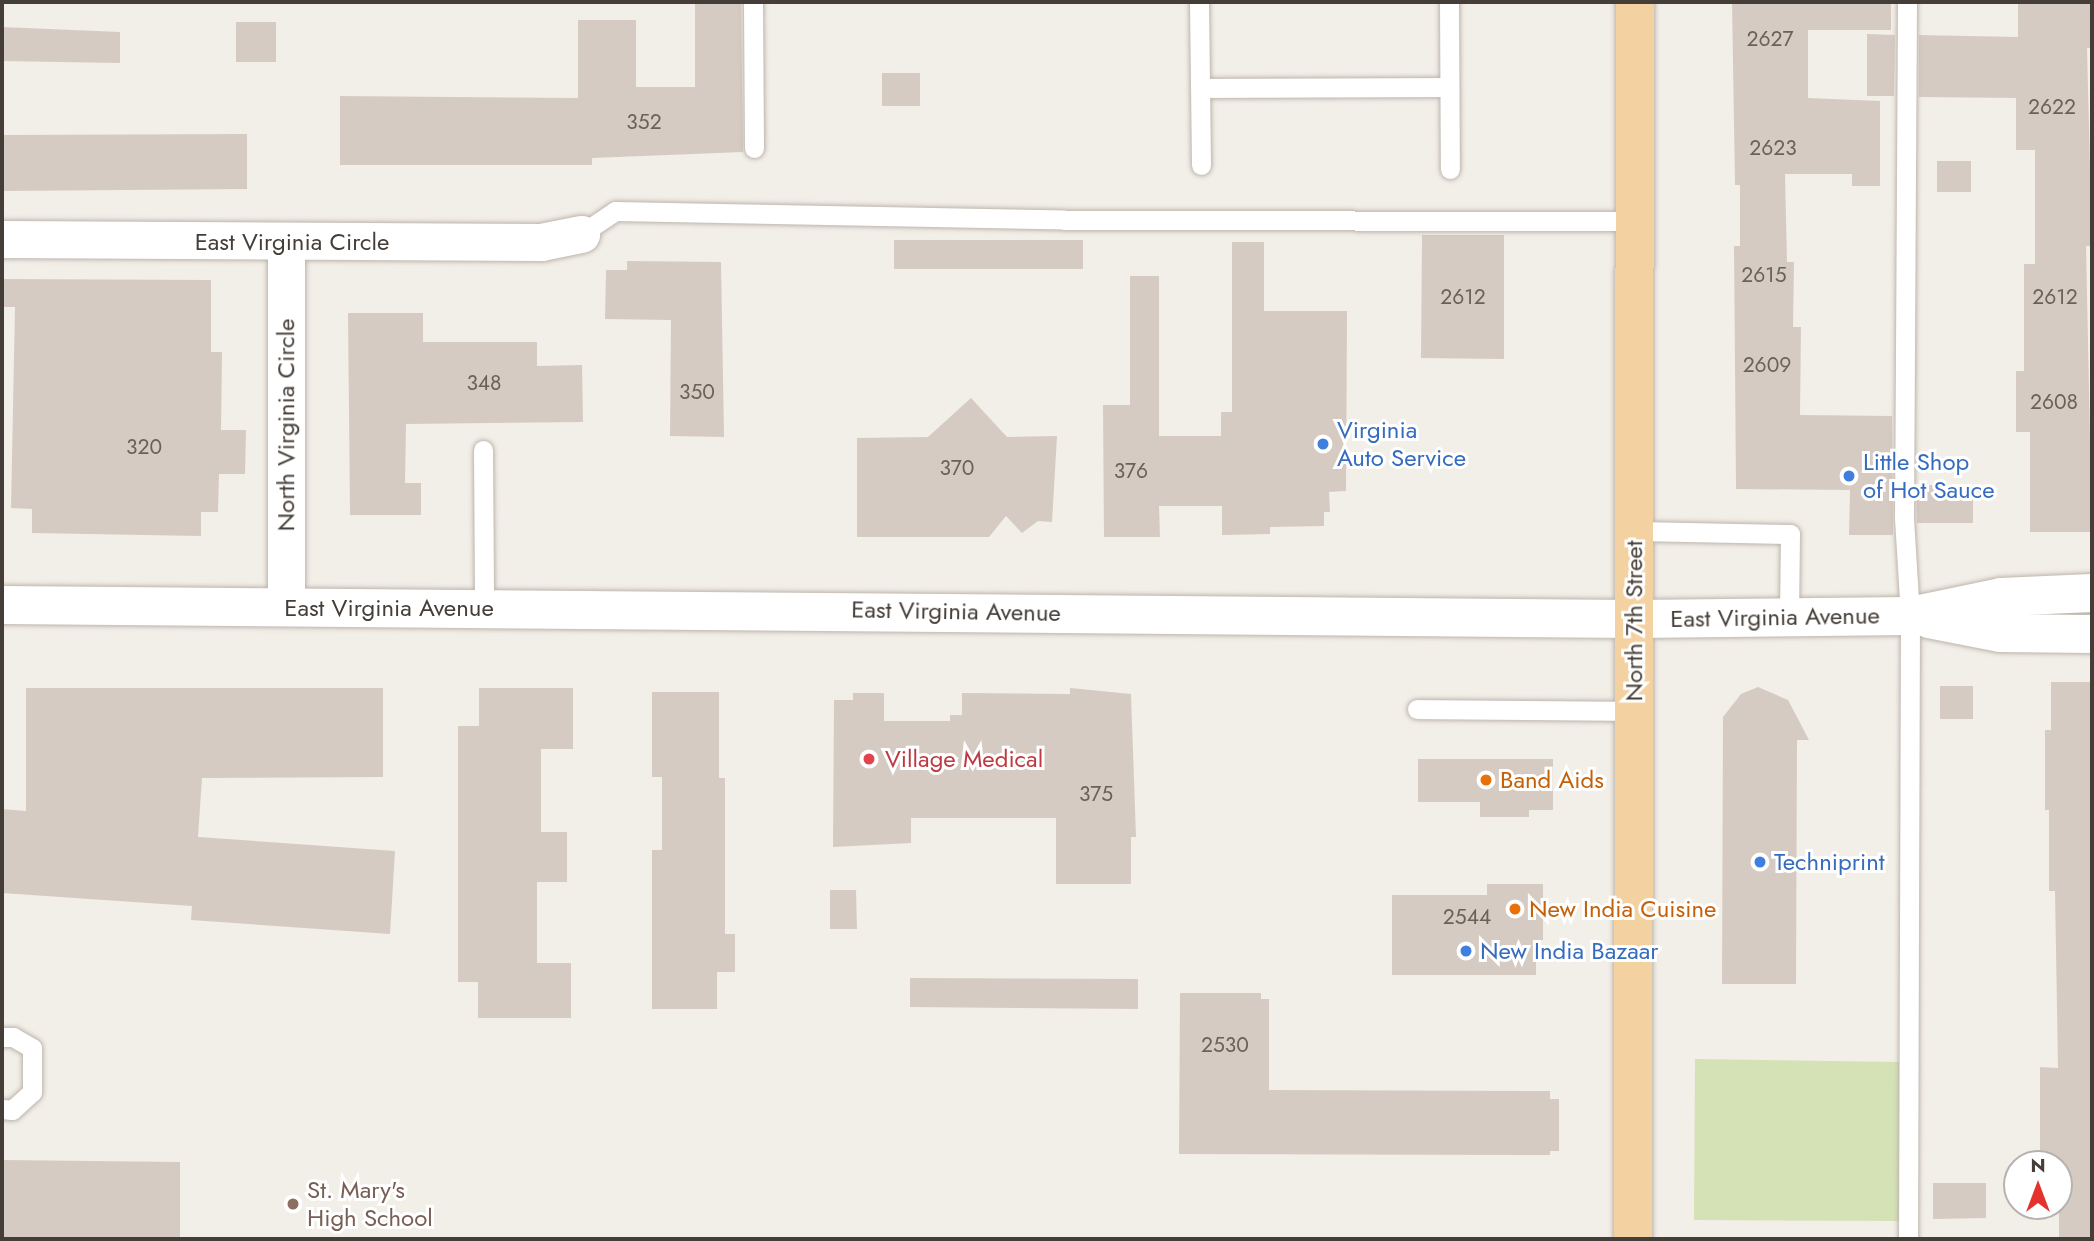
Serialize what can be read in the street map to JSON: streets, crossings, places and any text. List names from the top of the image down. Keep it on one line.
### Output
{"streets":{"main road":["North 7th Street"],"street":["East Virginia Circle","North Virginia Circle","East Virginia Avenue"]},"crossings":[["East Virginia Circle","North Virginia Circle"],["North Virginia Circle","East Virginia Avenue"],["East Virginia Avenue","North 7th Street"]],"places":["Virginia Auto Service","Little Shop of Hot Sauce","Village Medical","Band Aids","Techniprint","New India Cuisine","New India Bazaar","St. Mary's High School"],"house_numbers":["2627","2622","352","2623","2615","2612","2612","2609","348","350","2608","320","370","376","375","2544","2530"],"north":"top"}
